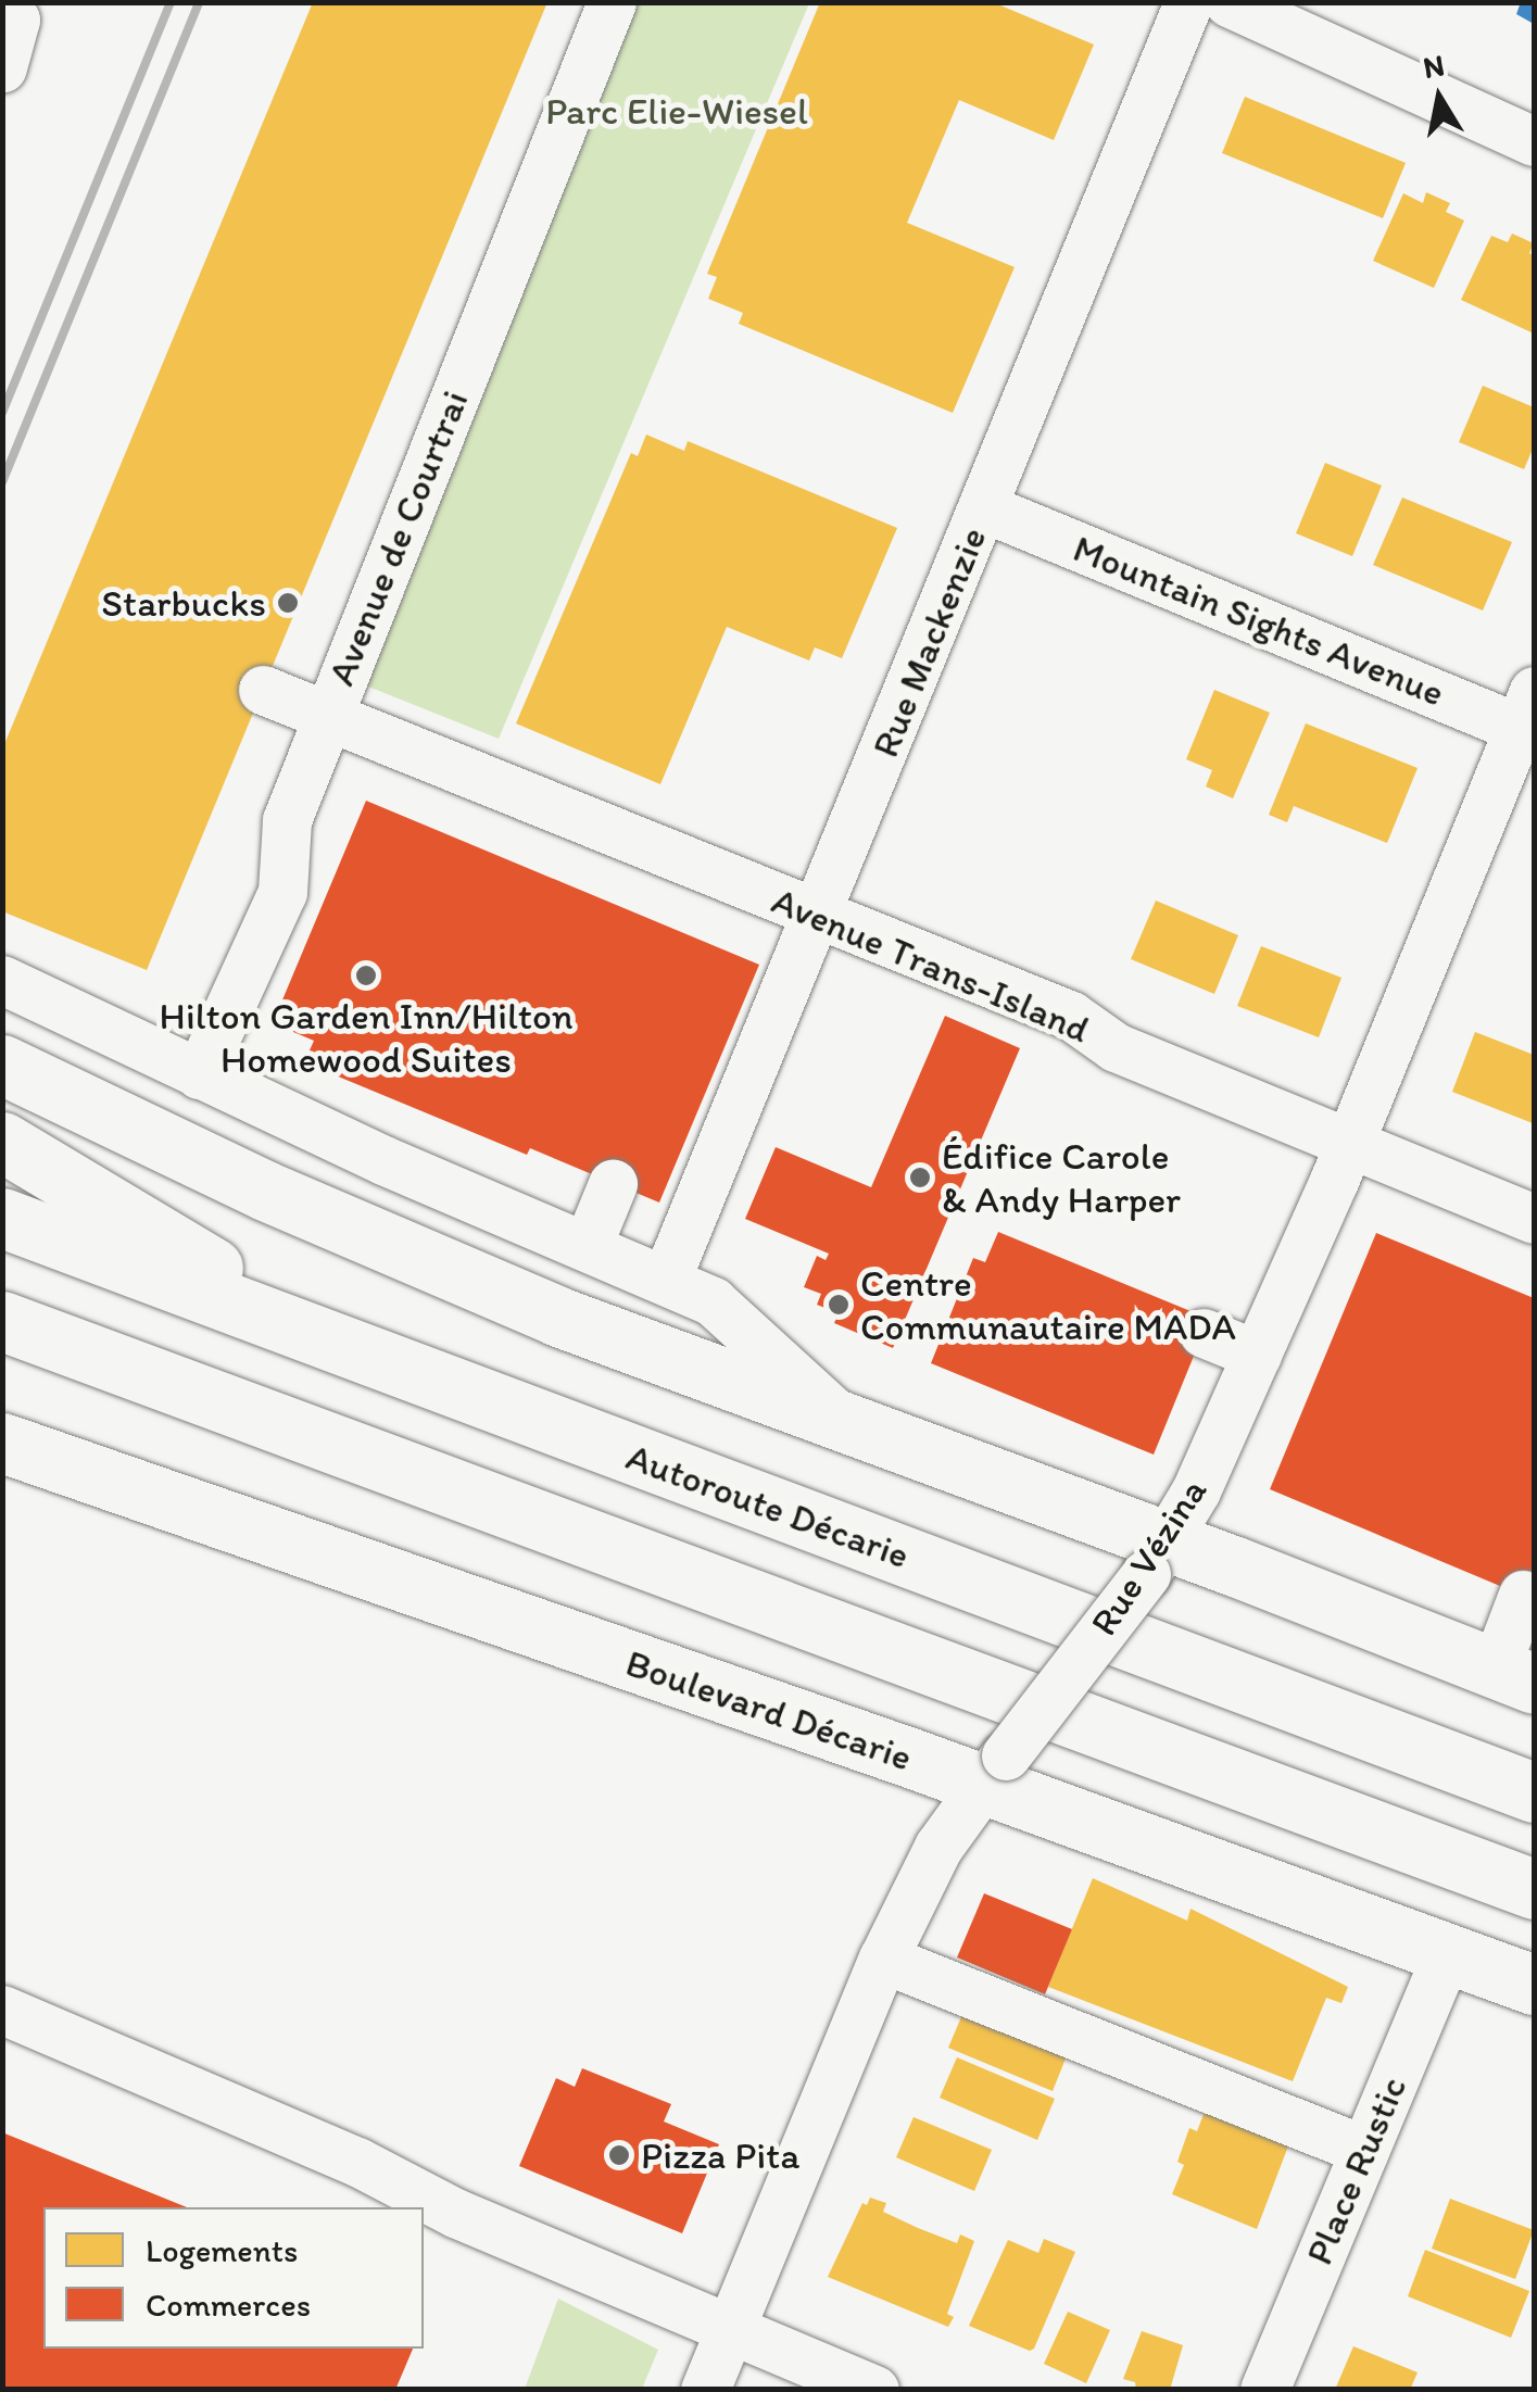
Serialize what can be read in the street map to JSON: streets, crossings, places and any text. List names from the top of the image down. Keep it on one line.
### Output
{"streets":{"main road":["Autoroute Décarie","Boulevard Décarie"],"street":["Avenue de Courtrai","Mountain Sights Avenue","Rue Mackenzie","Avenue Trans-Island","Rue Vézina","Place Rustic"]},"crossings":[["Avenue de Courtrai","Avenue Trans-Island"],["Mountain Sights Avenue","Rue Mackenzie"],["Mountain Sights Avenue","Rue Vézina"],["Rue Mackenzie","Avenue Trans-Island"],["Avenue Trans-Island","Rue Vézina"],["Rue Vézina","Boulevard Décarie"],["Boulevard Décarie","Place Rustic"]],"parks":["Parc Elie-Wiesel"],"places":["Starbucks","Hilton Garden Inn/Hilton Homewood Suites","Édifice Carole & Andy Harper","Centre Communautaire MADA","Pizza Pita"],"legend":["Logements","Commerces"],"north":"top"}
